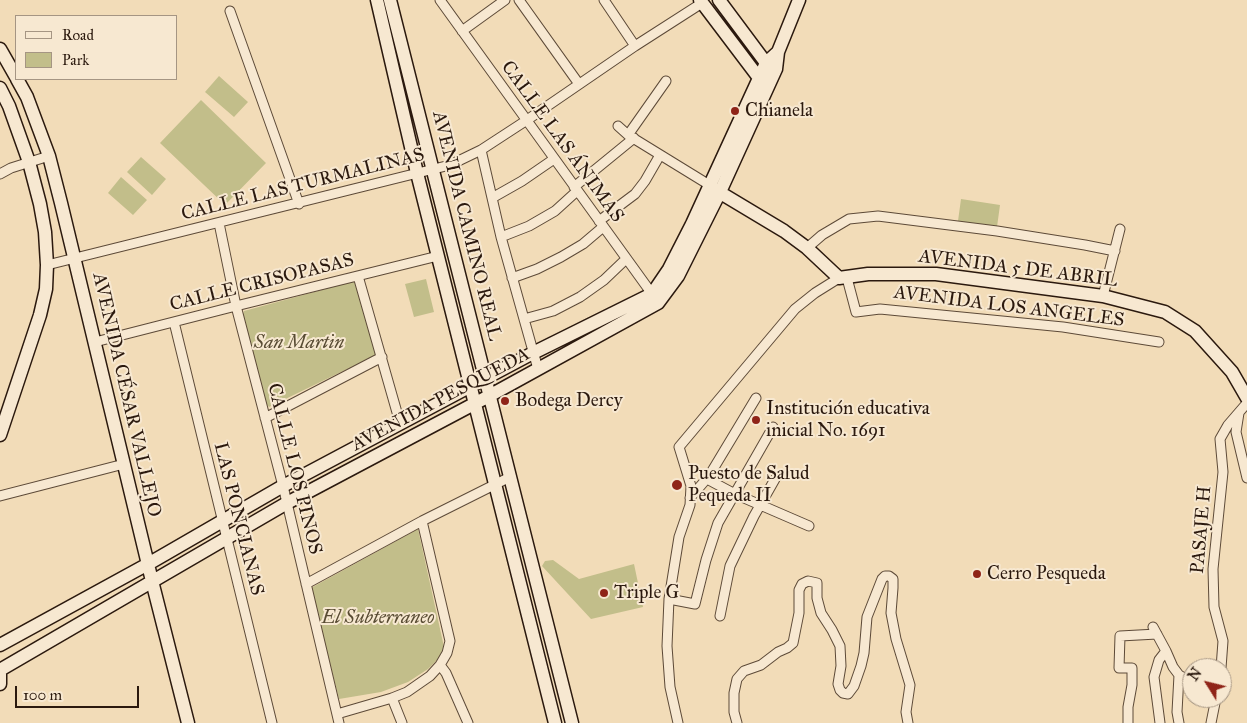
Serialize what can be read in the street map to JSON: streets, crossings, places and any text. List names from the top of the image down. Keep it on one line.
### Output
{"streets":{"main road":["AVENIDA CAMINO REAL","AVENIDA 5 DE ABRIL","AVENIDA CÉSAR VALLEJO","AVENIDA PESQUEDA"],"street":["CALLE LAS ÁNIMAS","CALLE LAS TURMALINAS","CALLE CRISOPASAS","AVENIDA LOS ANGELES","CALLE LOS PINOS","LAS PONCIANAS","PASAJE H"]},"crossings":[["CALLE LAS ÁNIMAS","CALLE LAS TURMALINAS"],["CALLE LAS ÁNIMAS","AVENIDA PESQUEDA"],["CALLE LAS TURMALINAS","AVENIDA CAMINO REAL"],["CALLE LAS TURMALINAS","AVENIDA CÉSAR VALLEJO"],["CALLE LAS TURMALINAS","CALLE LOS PINOS"],["AVENIDA CAMINO REAL","CALLE CRISOPASAS"],["AVENIDA CAMINO REAL","AVENIDA PESQUEDA"],["AVENIDA 5 DE ABRIL","AVENIDA LOS ANGELES"],["CALLE CRISOPASAS","AVENIDA CÉSAR VALLEJO"],["CALLE CRISOPASAS","CALLE LOS PINOS"],["CALLE CRISOPASAS","LAS PONCIANAS"],["AVENIDA CÉSAR VALLEJO","AVENIDA PESQUEDA"],["AVENIDA PESQUEDA","CALLE LOS PINOS"],["AVENIDA PESQUEDA","LAS PONCIANAS"]],"parks":["San Martin","El Subterraneo"],"places":["Chianela","Bodega Dercy","Institución educativa inicial No. 1691","Puesto de Salud Pequeda II","Cerro Pesqueda","Triple G"],"legend":["Road","Park"],"scale_bar":"100 m","north":"top left"}
